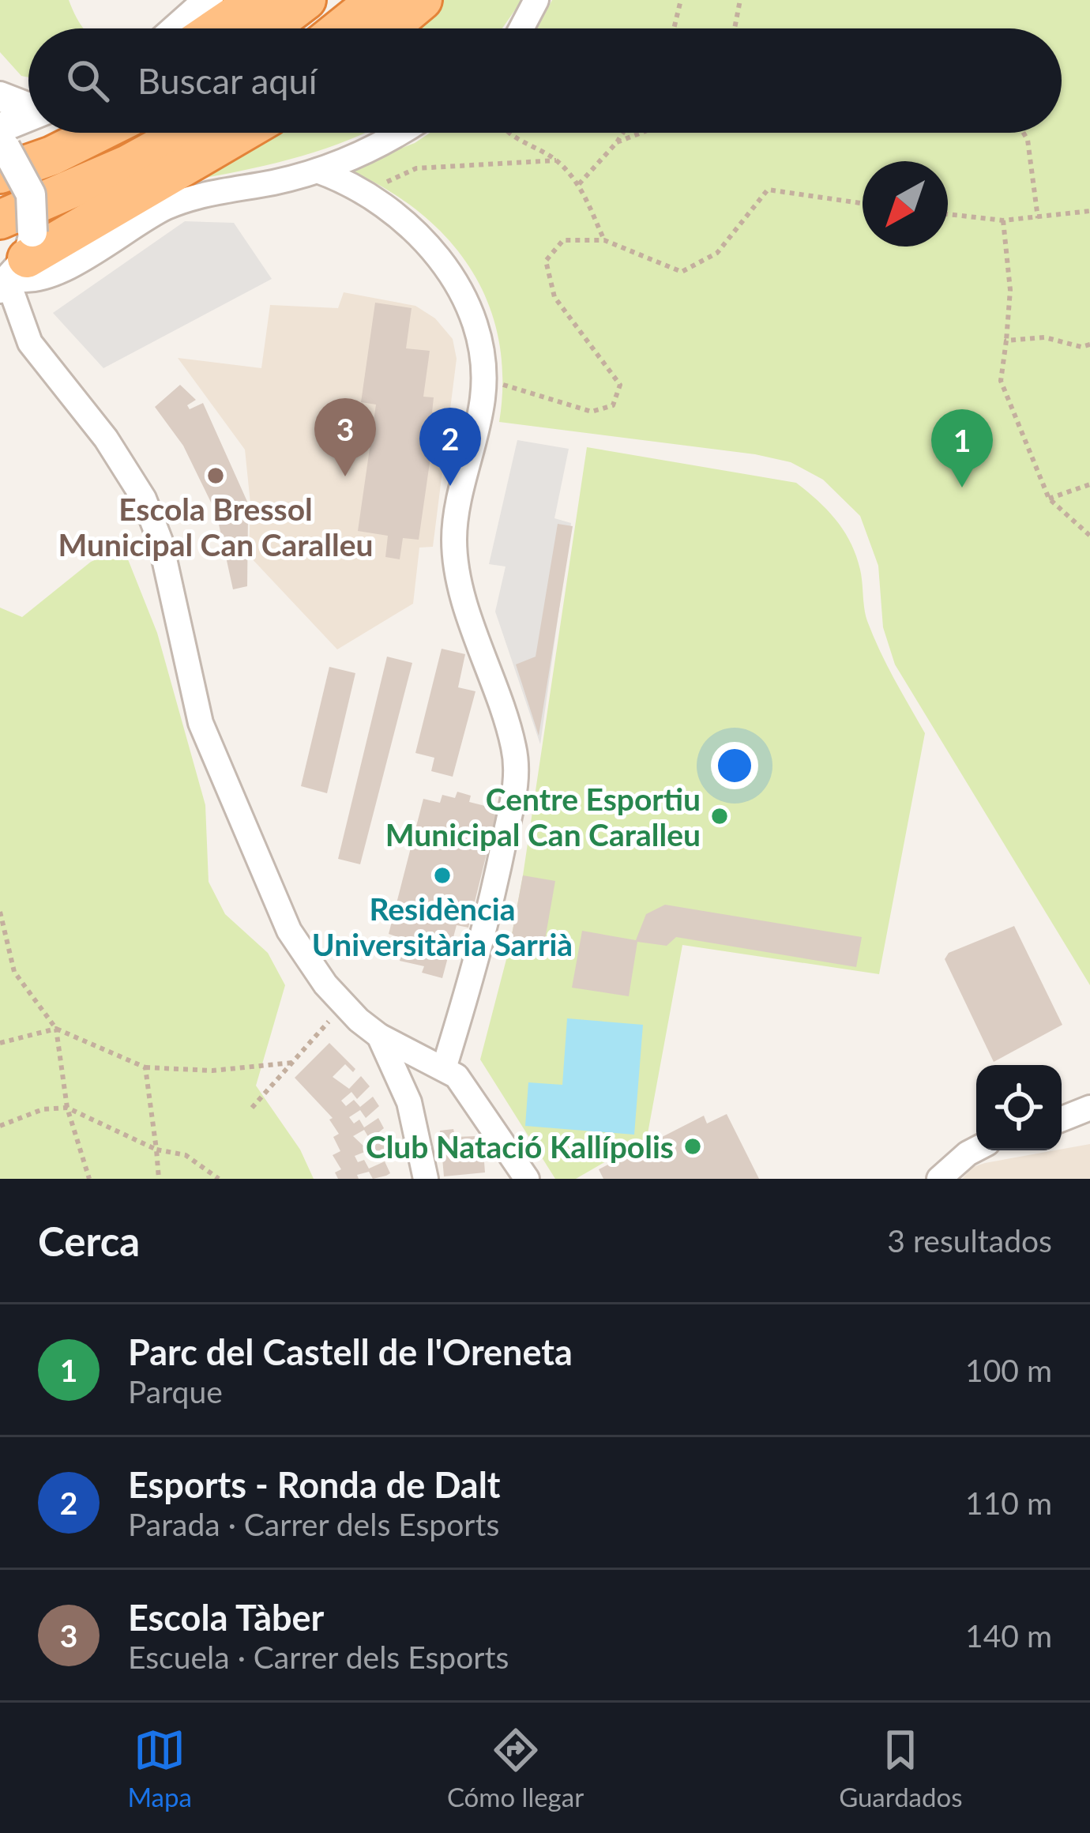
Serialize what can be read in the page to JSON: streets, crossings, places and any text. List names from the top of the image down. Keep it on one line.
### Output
{"places":["Escola Bressol Municipal Can Caralleu","Centre Esportiu Municipal Can Caralleu","Residència Universitària Sarrià","Club Natació Kallípolis"],"north":"bottom left","page":{"search":"Buscar aquí","pins":["3","2","1"],"heading":["Cerca","3 resultados"],"list":[{"mark":"1","name":"Parc del Castell de l'Oreneta","note":"Parque","value":"100 m"},{"mark":"2","name":"Esports - Ronda de Dalt","note":"Parada · Carrer dels Esports","value":"110 m"},{"mark":"3","name":"Escola Tàber","note":"Escuela · Carrer dels Esports","value":"140 m"}],"nav":["Mapa","Cómo llegar","Guardados"]}}
